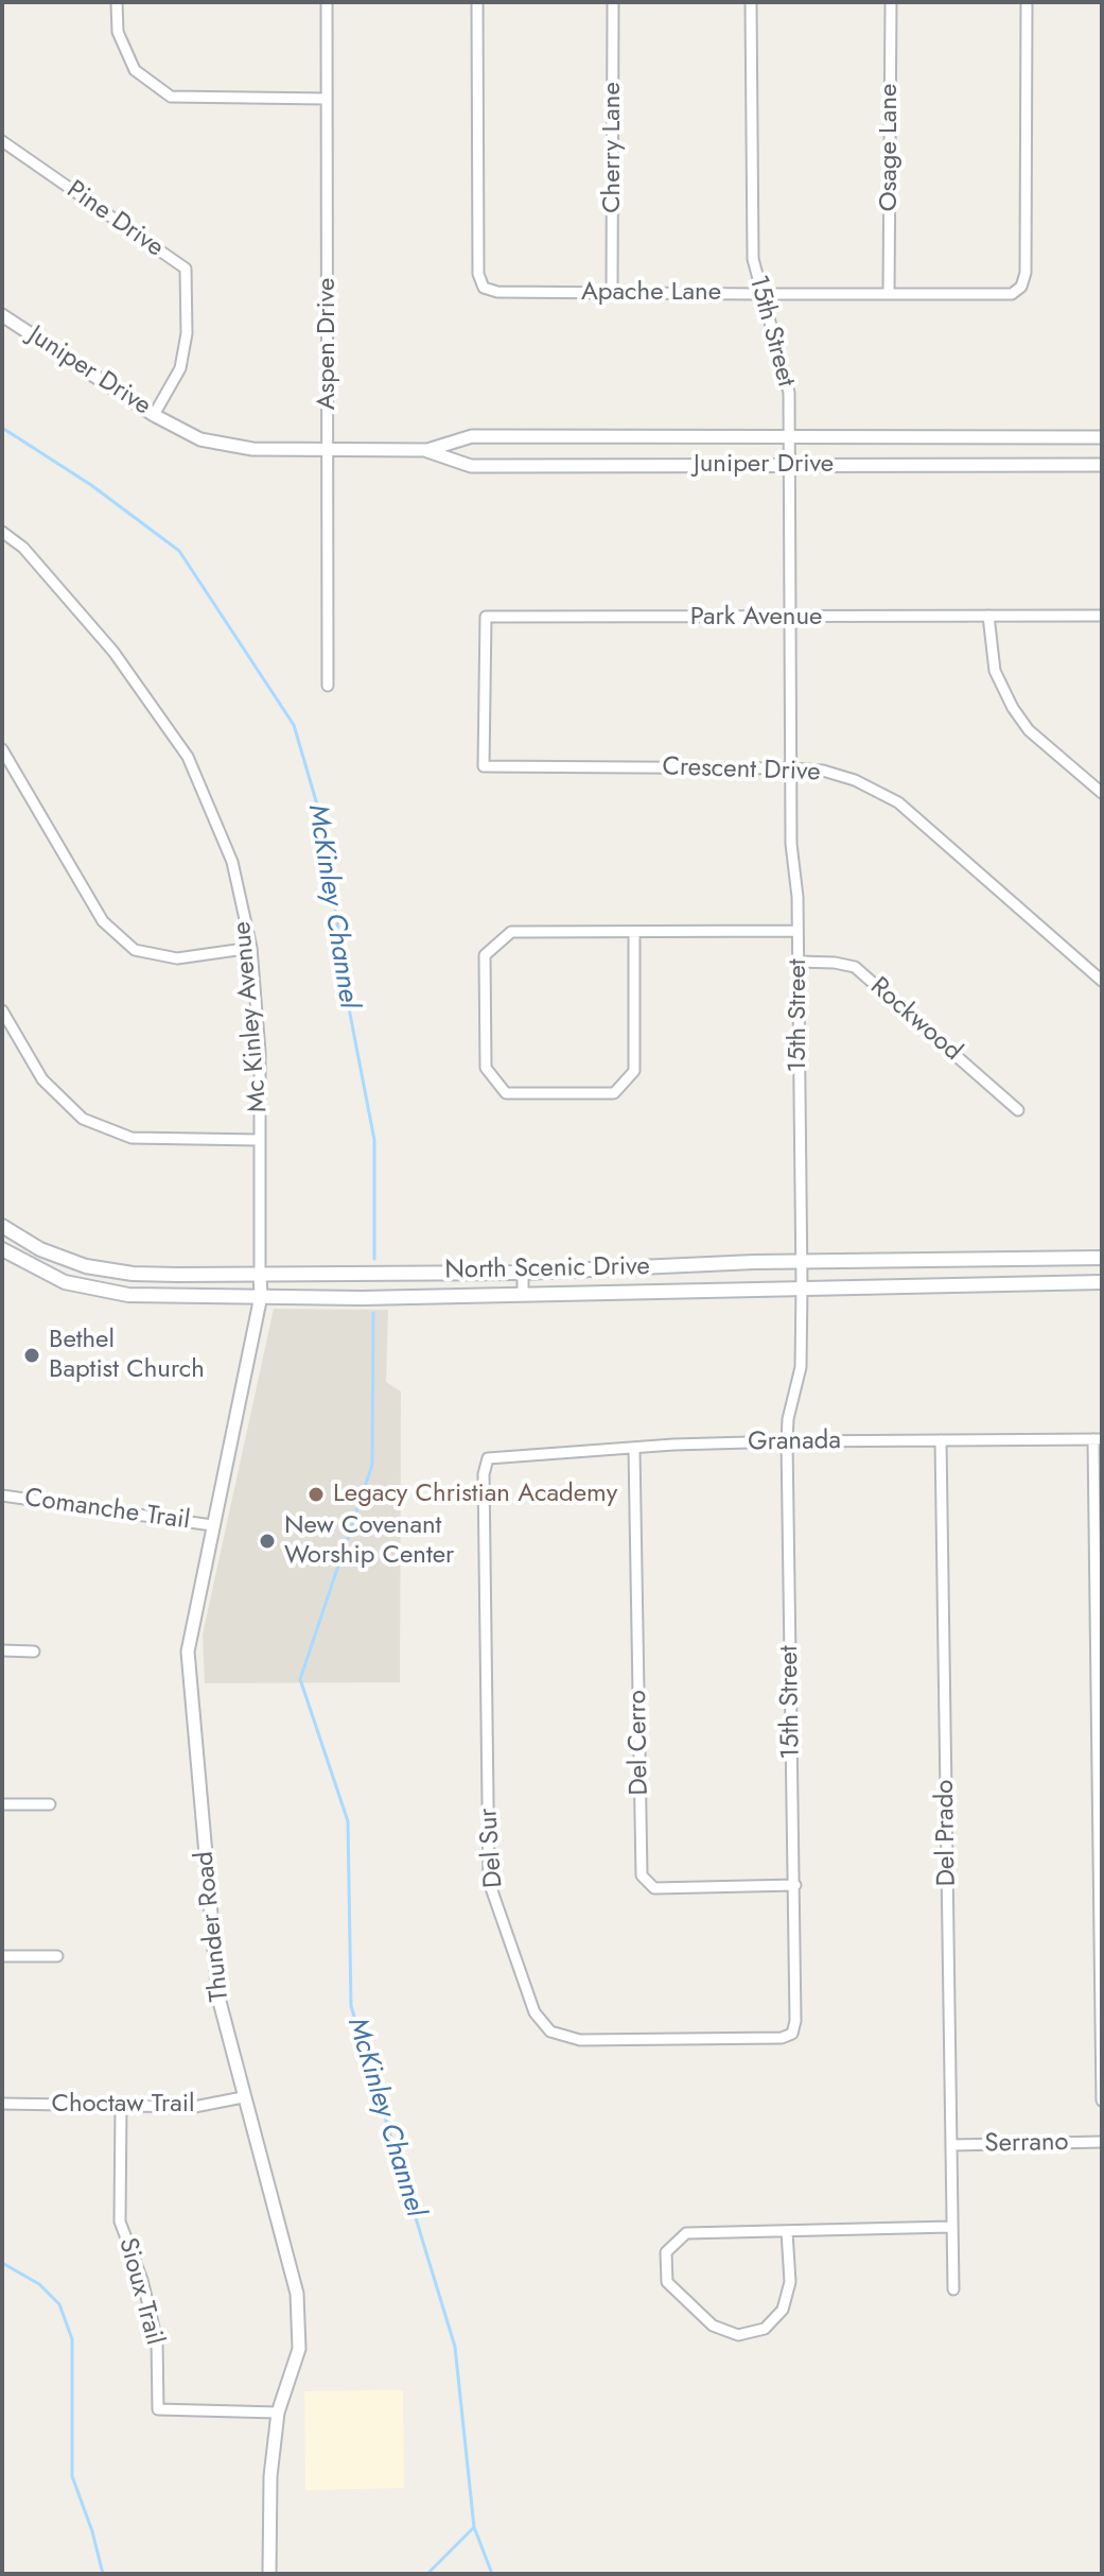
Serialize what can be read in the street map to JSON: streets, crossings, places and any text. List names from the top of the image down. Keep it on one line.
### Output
{"streets":{"main road":["North Scenic Drive"],"street":["Cherry Lane","Osage Lane","Pine Drive","Apache Lane","15th Street","Aspen Drive","Juniper Drive","Park Avenue","Crescent Drive","Mc Kinley Avenue","Rockwood","Granada","Comanche Trail","Del Cerro","Del Prado","Del Sur","Thunder Road","Choctaw Trail","Serrano","Sioux Trail"]},"crossings":[["Cherry Lane","Apache Lane"],["Osage Lane","Apache Lane"],["Pine Drive","Juniper Drive"],["Apache Lane","15th Street"],["15th Street","Juniper Drive"],["15th Street","Park Avenue"],["15th Street","Crescent Drive"],["15th Street","Rockwood"],["15th Street","North Scenic Drive"],["15th Street","Granada"],["15th Street","Del Cerro"],["15th Street","Del Sur"],["Aspen Drive","Juniper Drive"],["Park Avenue","Crescent Drive"],["Mc Kinley Avenue","North Scenic Drive"],["Mc Kinley Avenue","Thunder Road"],["North Scenic Drive","Thunder Road"],["Granada","Del Cerro"],["Granada","Del Prado"],["Granada","Del Sur"],["Comanche Trail","Thunder Road"],["Del Prado","Serrano"],["Thunder Road","Choctaw Trail"],["Thunder Road","Sioux Trail"],["Choctaw Trail","Sioux Trail"]],"water":["McKinley Channel"],"places":["Bethel Baptist Church","Legacy Christian Academy","New Covenant Worship Center"]}
